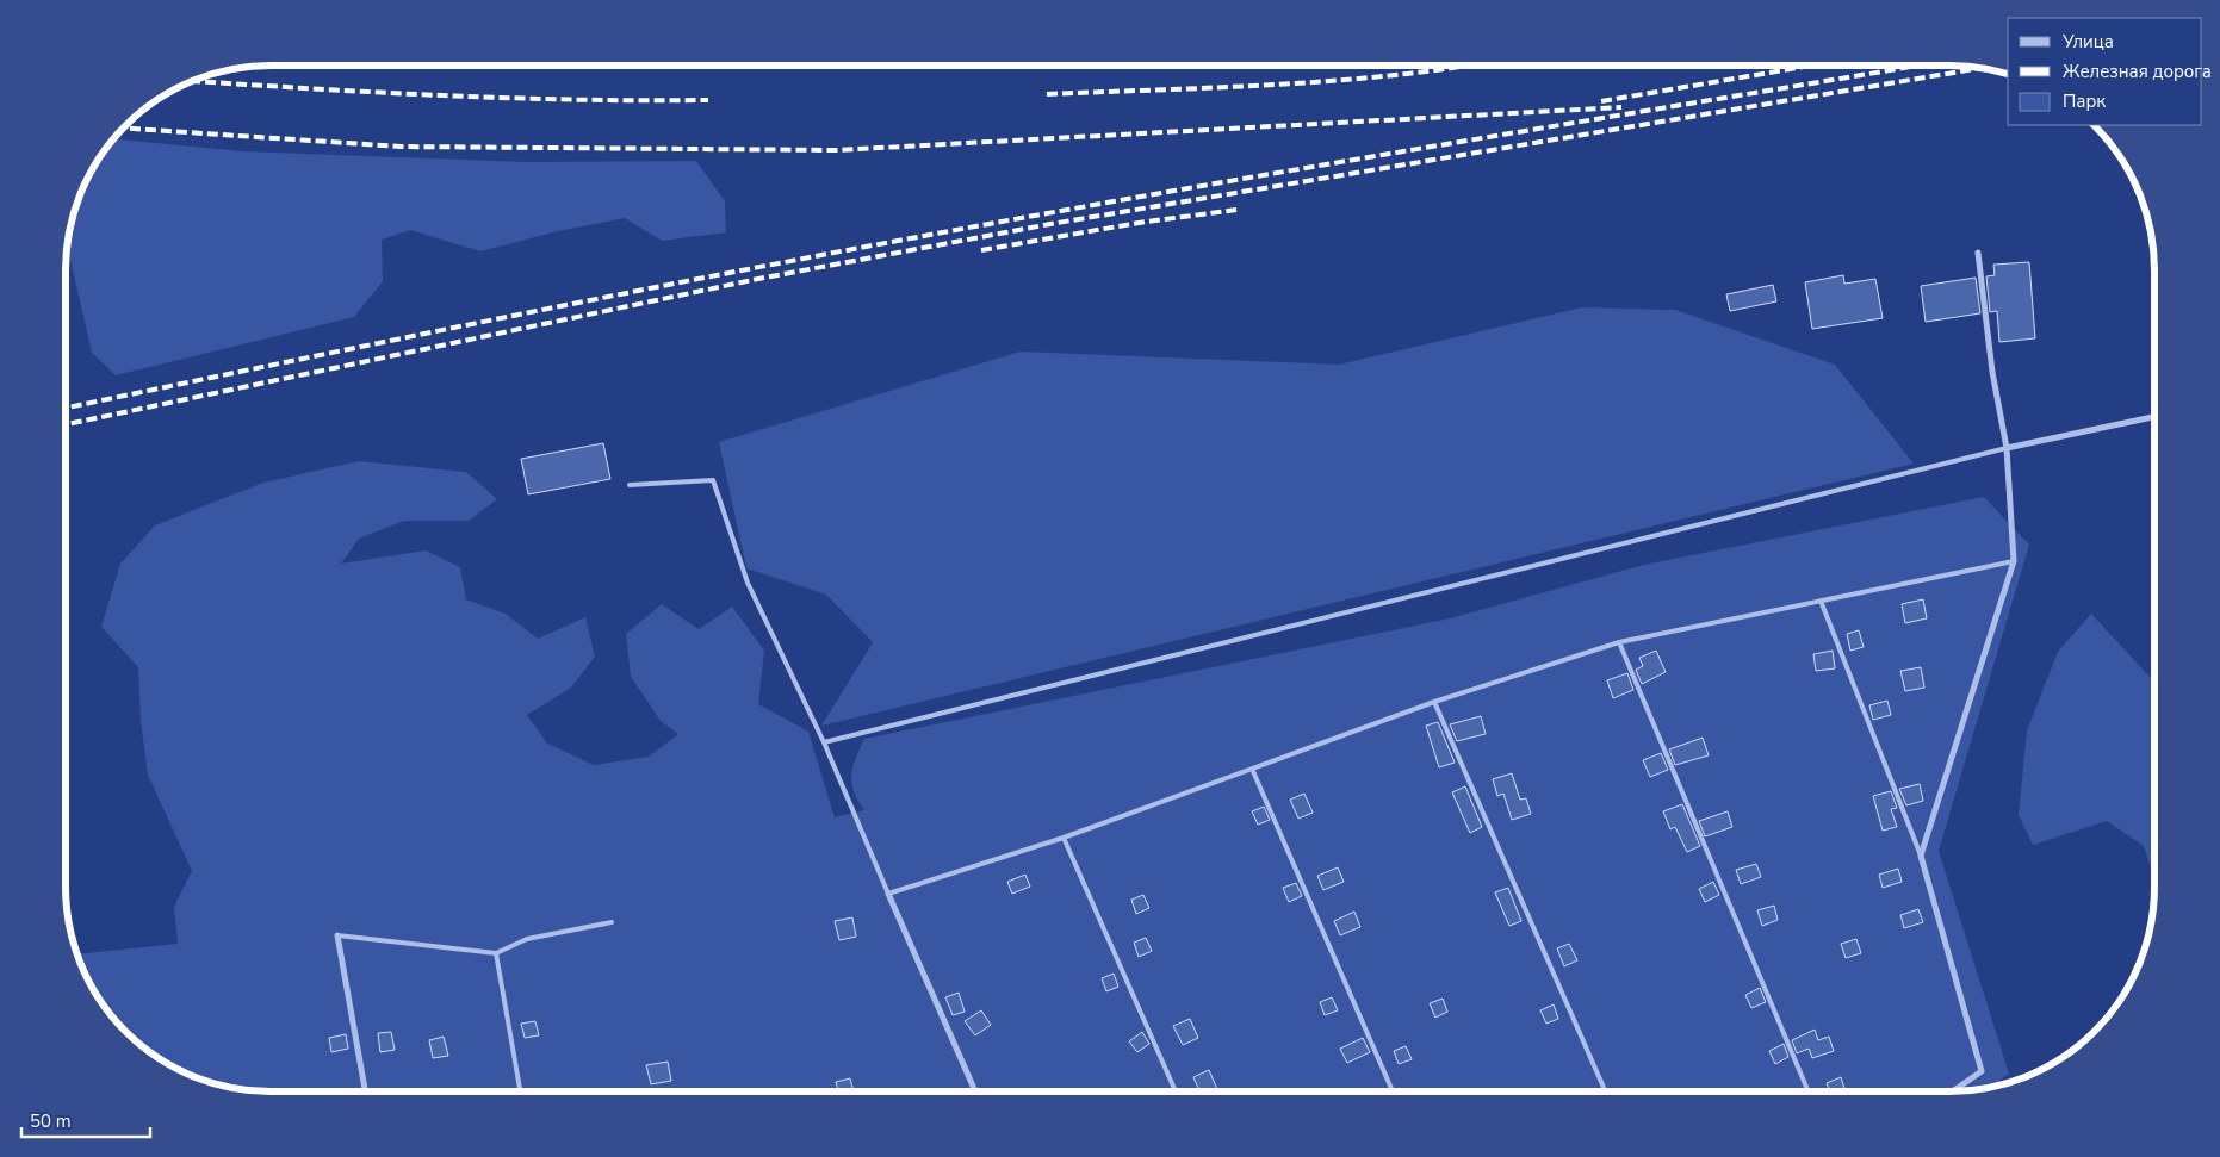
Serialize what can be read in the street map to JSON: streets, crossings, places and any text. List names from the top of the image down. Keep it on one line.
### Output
{"legend":["Улица","Железная дорога","Парк"],"scale_bar":"50 m"}
